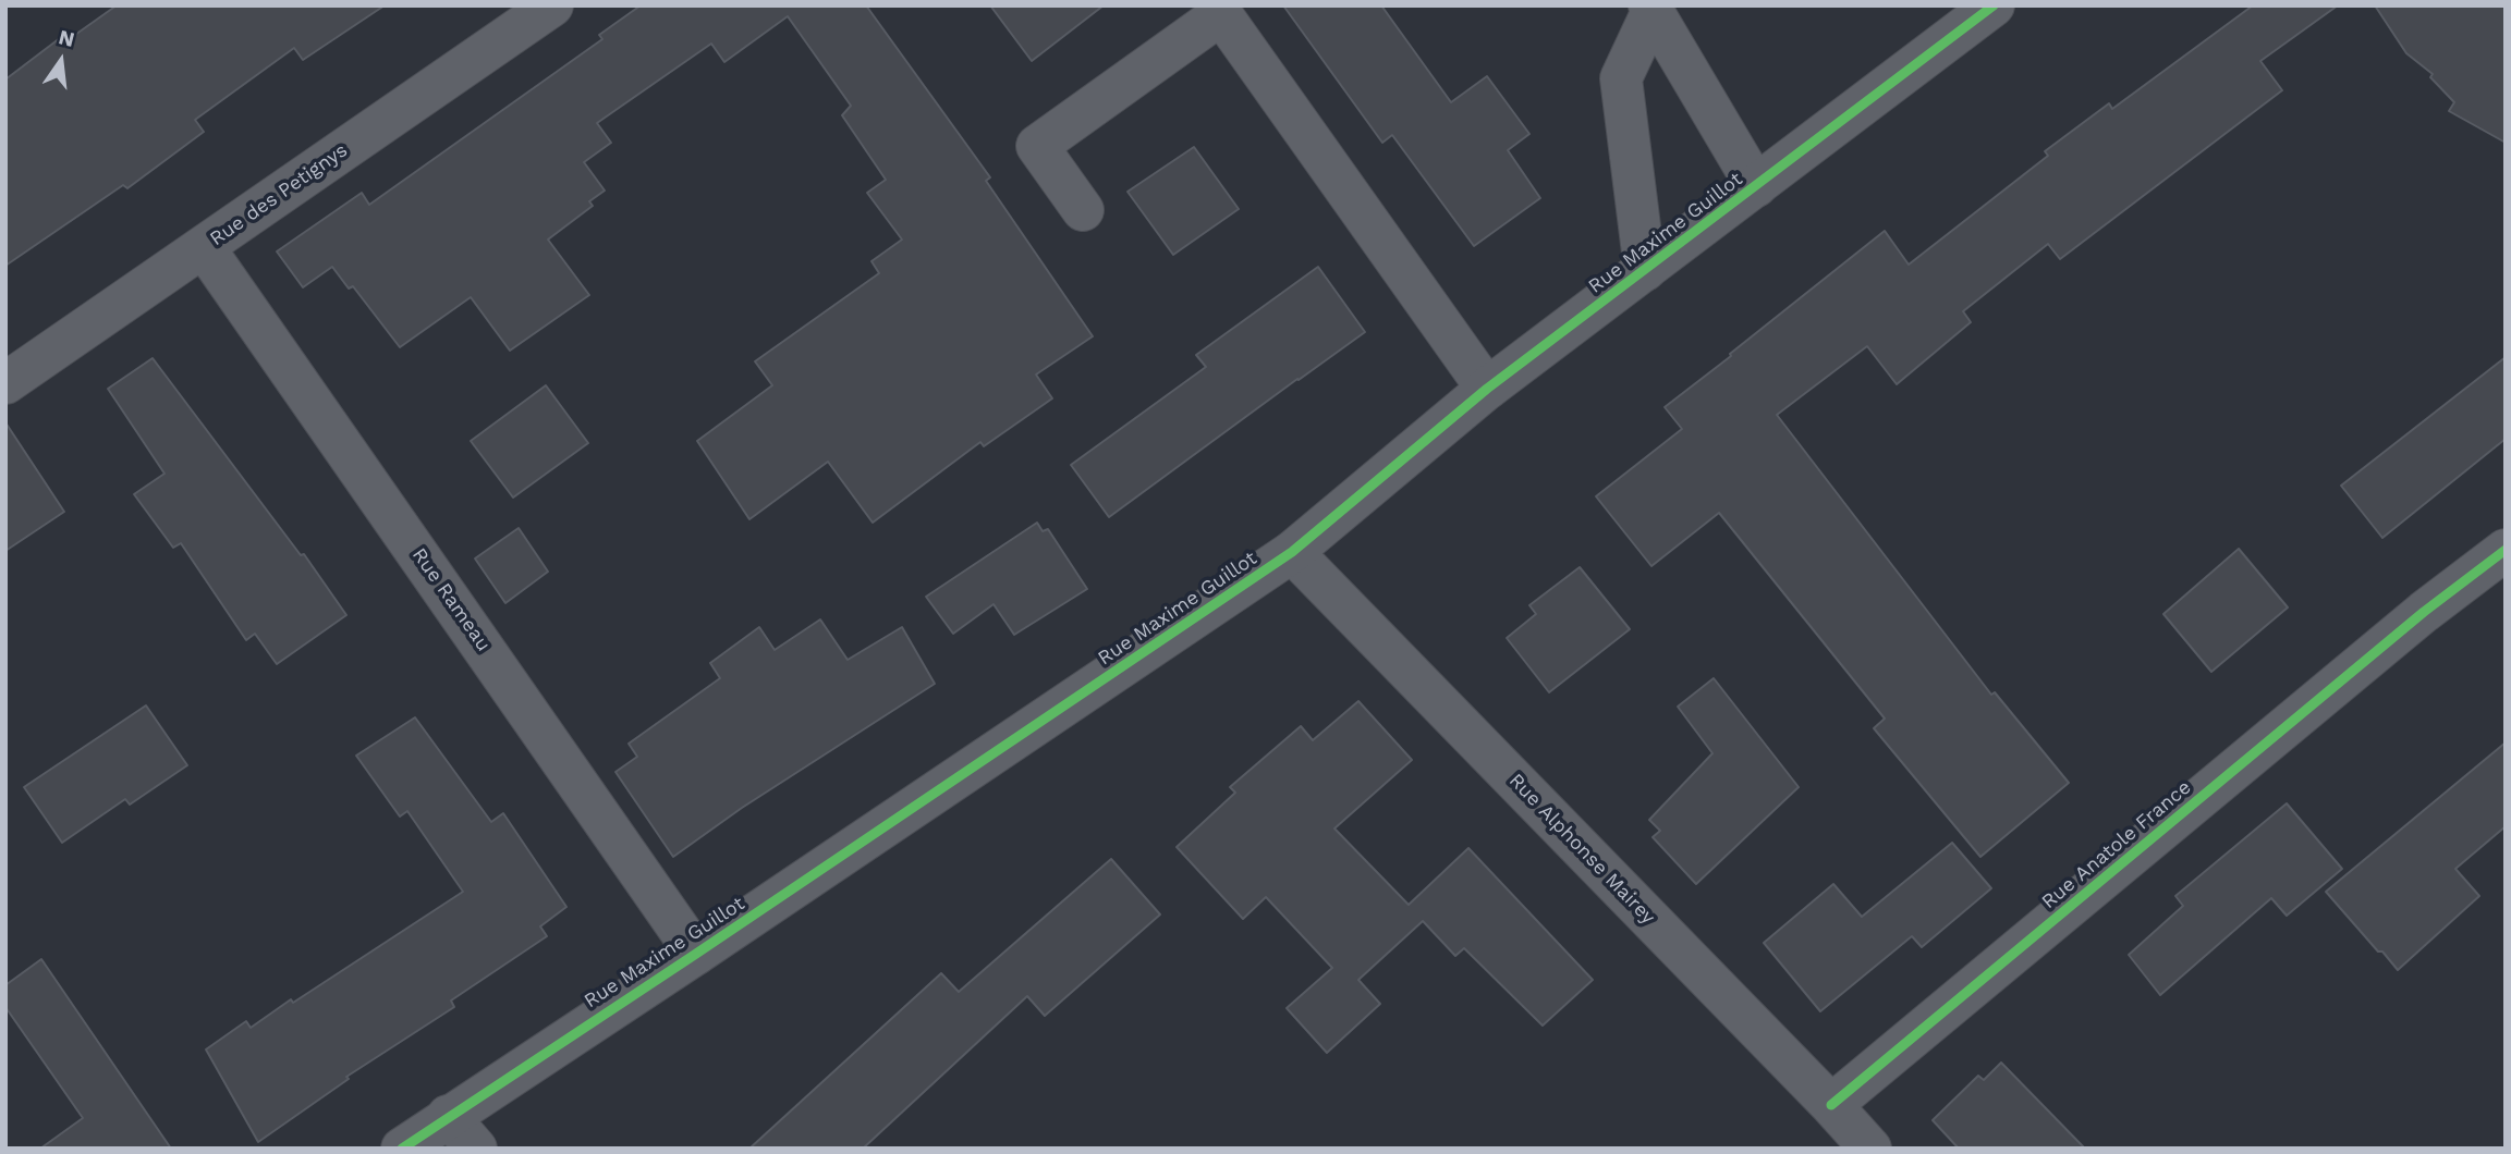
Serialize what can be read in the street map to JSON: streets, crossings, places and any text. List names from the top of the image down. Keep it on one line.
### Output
{"streets":{"street":["Rue des Petignys","Rue Maxime Guillot","Rue Rameau","Rue Anatole France","Rue Alphonse Mairey"]},"crossings":[["Rue des Petignys","Rue Rameau"],["Rue Maxime Guillot","Rue Rameau"],["Rue Maxime Guillot","Rue Alphonse Mairey"],["Rue Anatole France","Rue Alphonse Mairey"]],"north":"top"}
